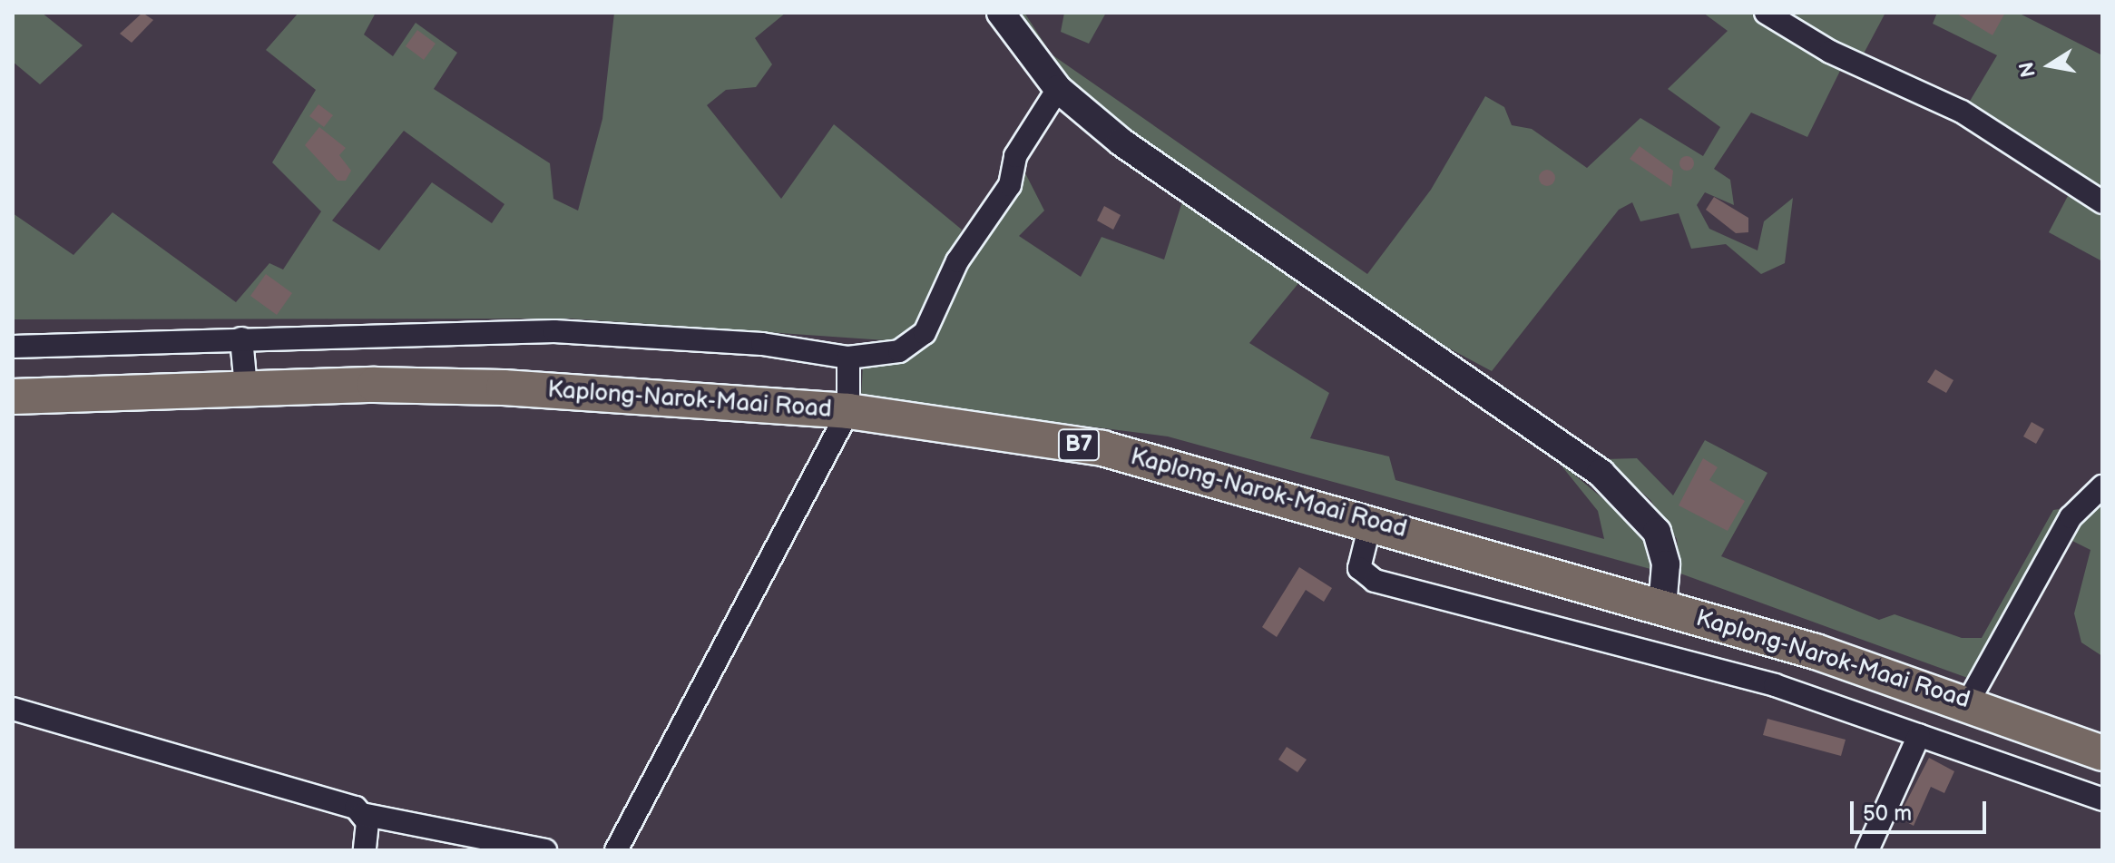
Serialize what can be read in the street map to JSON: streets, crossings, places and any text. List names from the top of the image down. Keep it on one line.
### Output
{"streets":{"highway":["Kaplong-Narok-Maai Road","B7"]},"scale_bar":"50 m","north":"left"}
